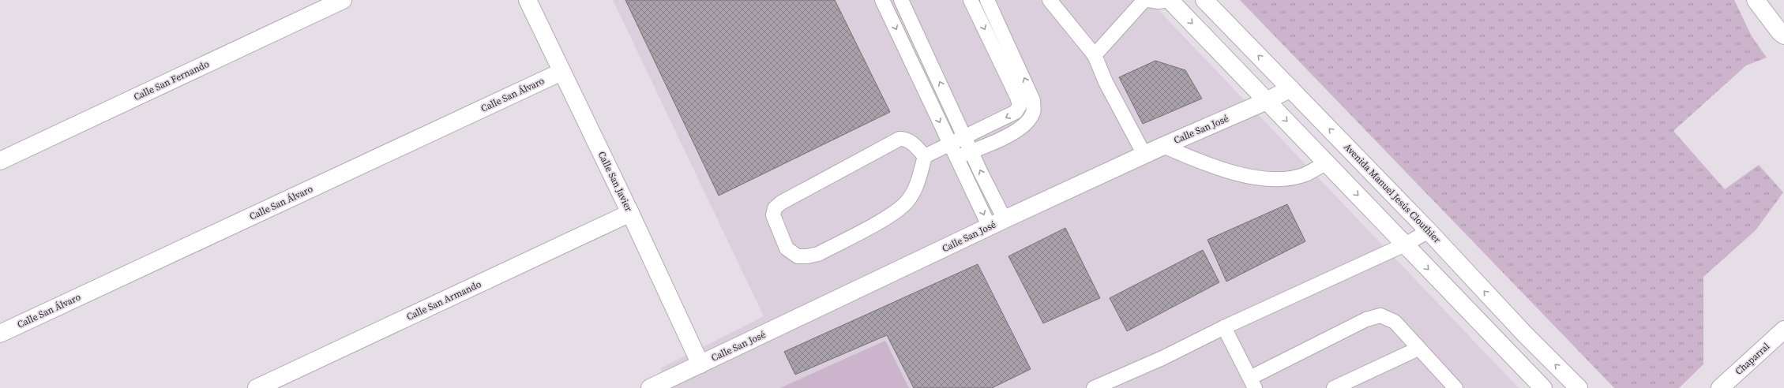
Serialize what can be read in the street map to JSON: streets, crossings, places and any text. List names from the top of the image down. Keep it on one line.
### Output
{"streets":{"street":["Calle San Fernando","Calle San Álvaro","Calle San José","Calle San Javier","Avenida Manuel Jesús Clouthier","Calle San Armando","Chaparral"]},"crossings":[["Calle San Álvaro","Calle San Javier"],["Calle San José","Calle San Javier"],["Calle San José","Avenida Manuel Jesús Clouthier"],["Calle San Javier","Calle San Armando"]]}
